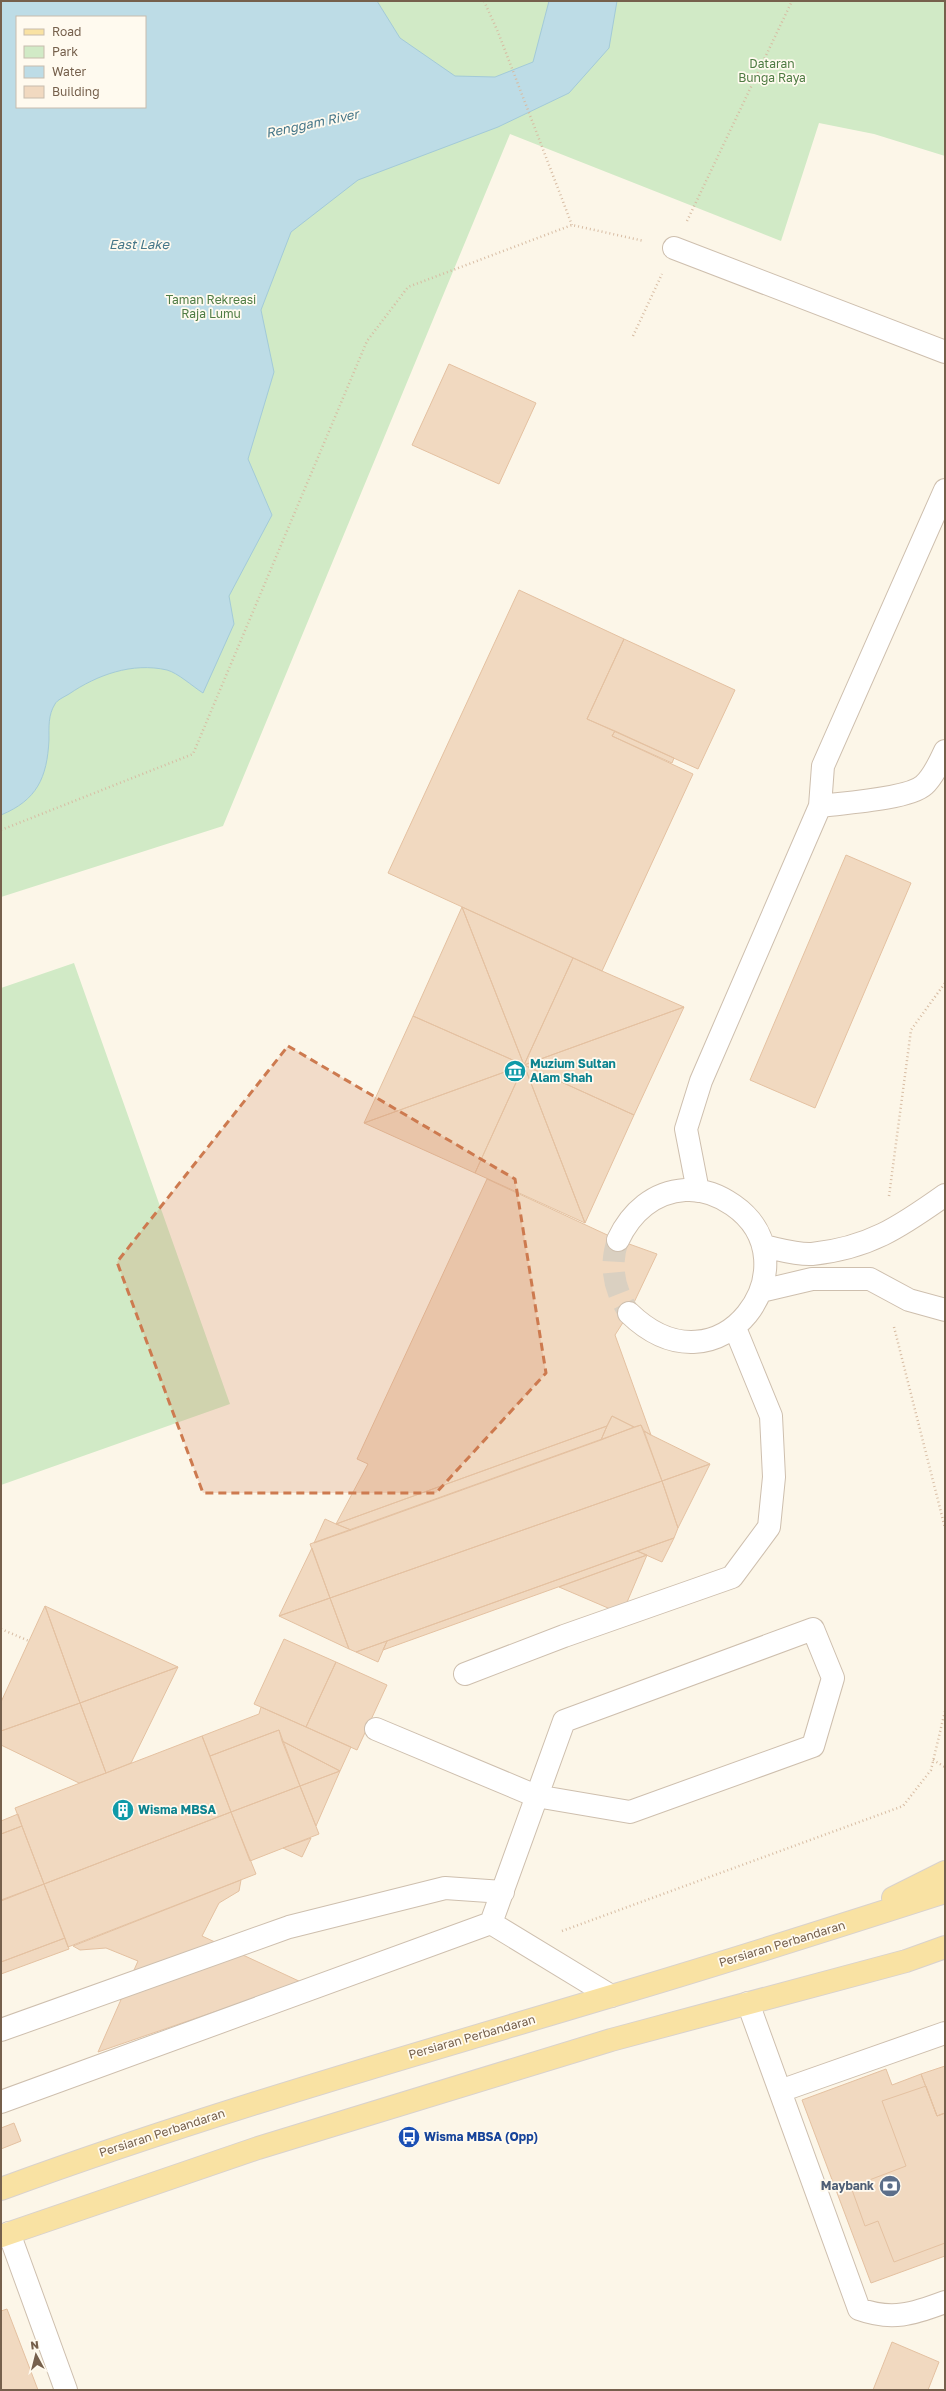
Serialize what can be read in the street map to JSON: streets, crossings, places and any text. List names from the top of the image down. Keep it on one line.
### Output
{"streets":{"main road":["Persiaran Perbandaran"]},"water":["Renggam River","East Lake"],"parks":["Dataran Bunga Raya","Taman Rekreasi Raja Lumu"],"places":{"museum":["Muzium Sultan Alam Shah"],"building":["Wisma MBSA"],"bus stop":["Wisma MBSA (Opp)"],"bank":["Maybank"]},"legend":["Road","Park","Water","Building"],"north":"top"}
